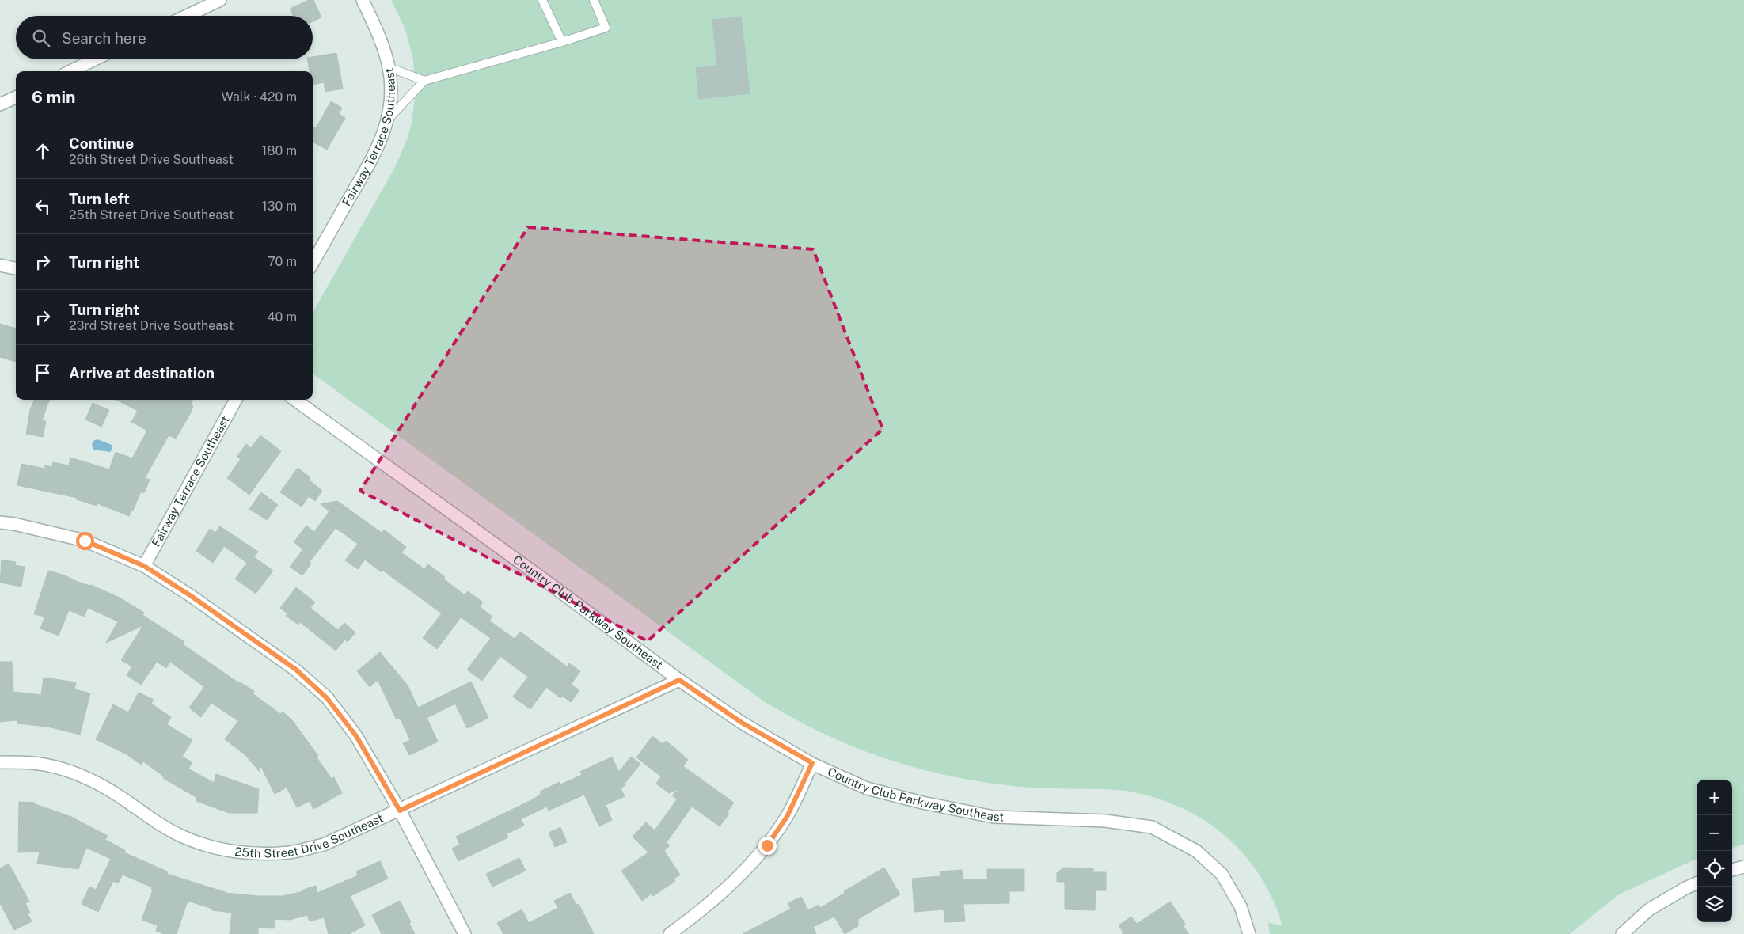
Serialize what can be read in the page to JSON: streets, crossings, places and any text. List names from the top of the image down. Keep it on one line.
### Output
{"streets":{"street":["Fairway Terrace Southeast","Country Club Parkway Southeast","25th Street Drive Southeast"]},"crossings":[["Country Club Parkway Southeast","25th Street Drive Southeast"]],"page":{"search":"Search here","heading":["6 min","Walk · 420 m"],"list":[["Continue","26th Street Drive Southeast","180 m"],["Turn left","25th Street Drive Southeast","130 m"],["Turn right","70 m"],["Turn right","23rd Street Drive Southeast","40 m"],"Arrive at destination"],"map_buttons":["+","−"]}}
